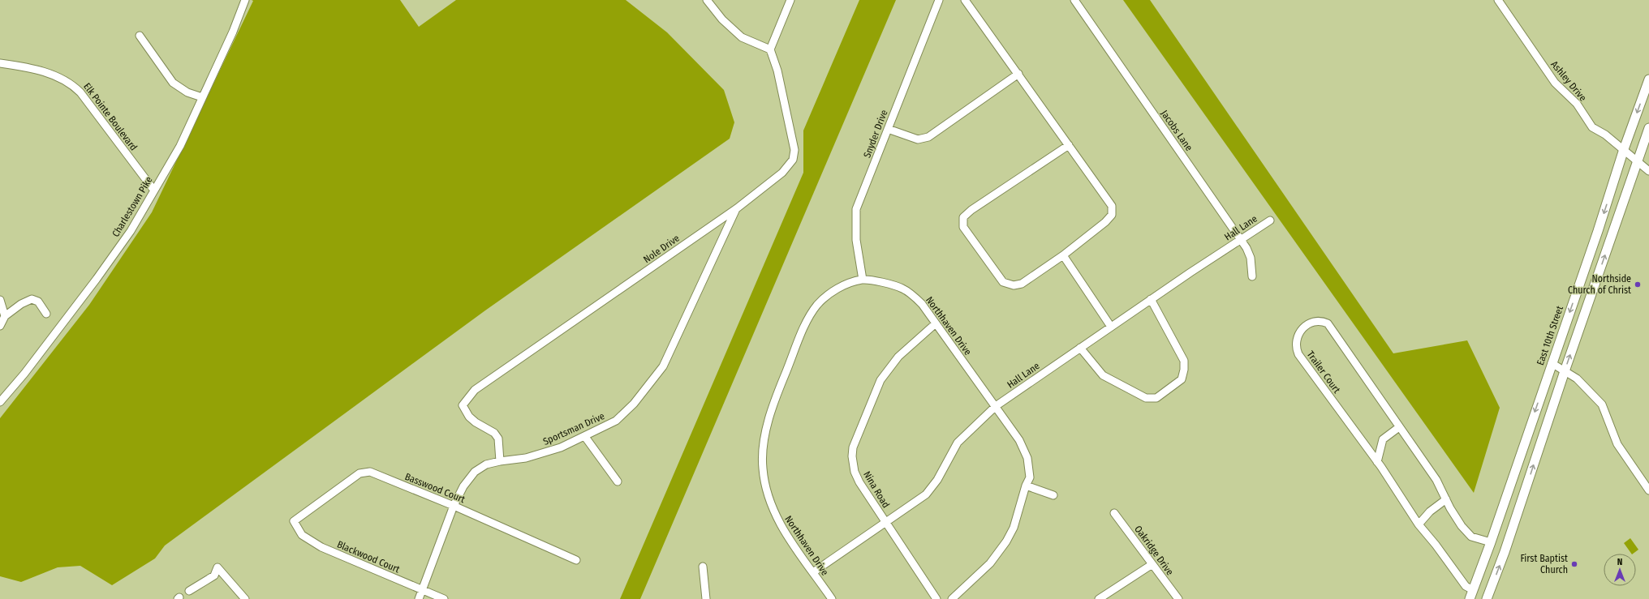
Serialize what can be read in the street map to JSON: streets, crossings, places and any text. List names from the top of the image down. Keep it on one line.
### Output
{"streets":{"main road":["East 10th Street"],"street":["Ashley Drive","Elk Pointe Boulevard","Jacobs Lane","Snyder Drive","Charlestown Pike","Hall Lane","Nole Drive","Northhaven Drive","Trailer Court","Sportsman Drive","Basswood Court","Nina Road","Oakridge Drive","Blackwood Court"]},"crossings":[["Ashley Drive","East 10th Street"],["Elk Pointe Boulevard","Charlestown Pike"],["Jacobs Lane","Hall Lane"],["Snyder Drive","Northhaven Drive"],["Hall Lane","Northhaven Drive"],["Hall Lane","Nina Road"],["Nole Drive","Sportsman Drive"],["Northhaven Drive","Nina Road"],["East 10th Street","Trailer Court"],["Sportsman Drive","Basswood Court"],["Sportsman Drive","Blackwood Court"],["Basswood Court","Blackwood Court"]],"places":["Northside Church of Christ","First Baptist Church"],"north":"top"}
